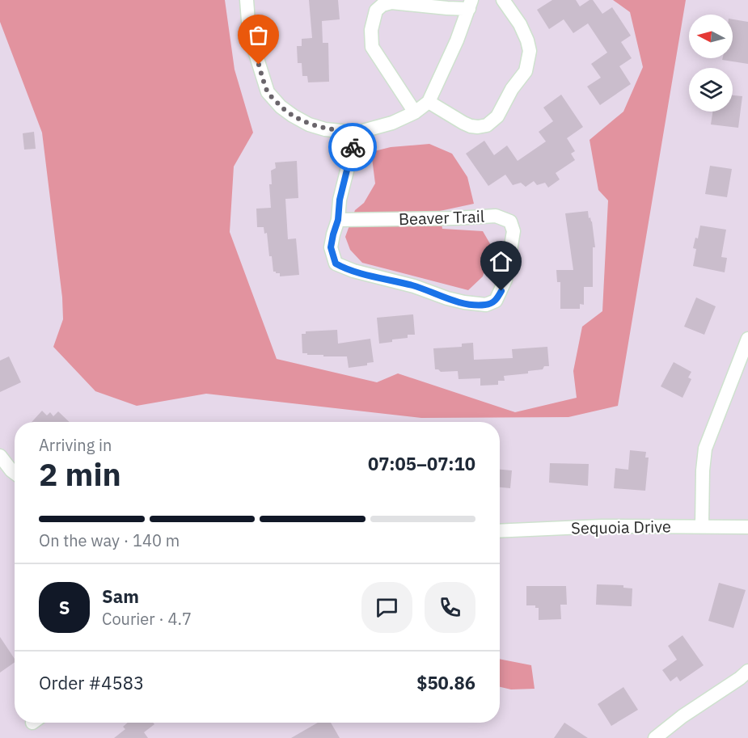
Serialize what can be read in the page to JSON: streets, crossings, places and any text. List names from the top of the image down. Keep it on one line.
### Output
{"streets":{"street":["Beaver Trail","Sequoia Drive"]},"north":"left","page":{"heading":["2 min","Arriving in","07:05–07:10"],"panel":["Sam","Courier · 4.7","Order #4583","$50.86"],"bar":"On the way · 140 m","round":"S"}}
